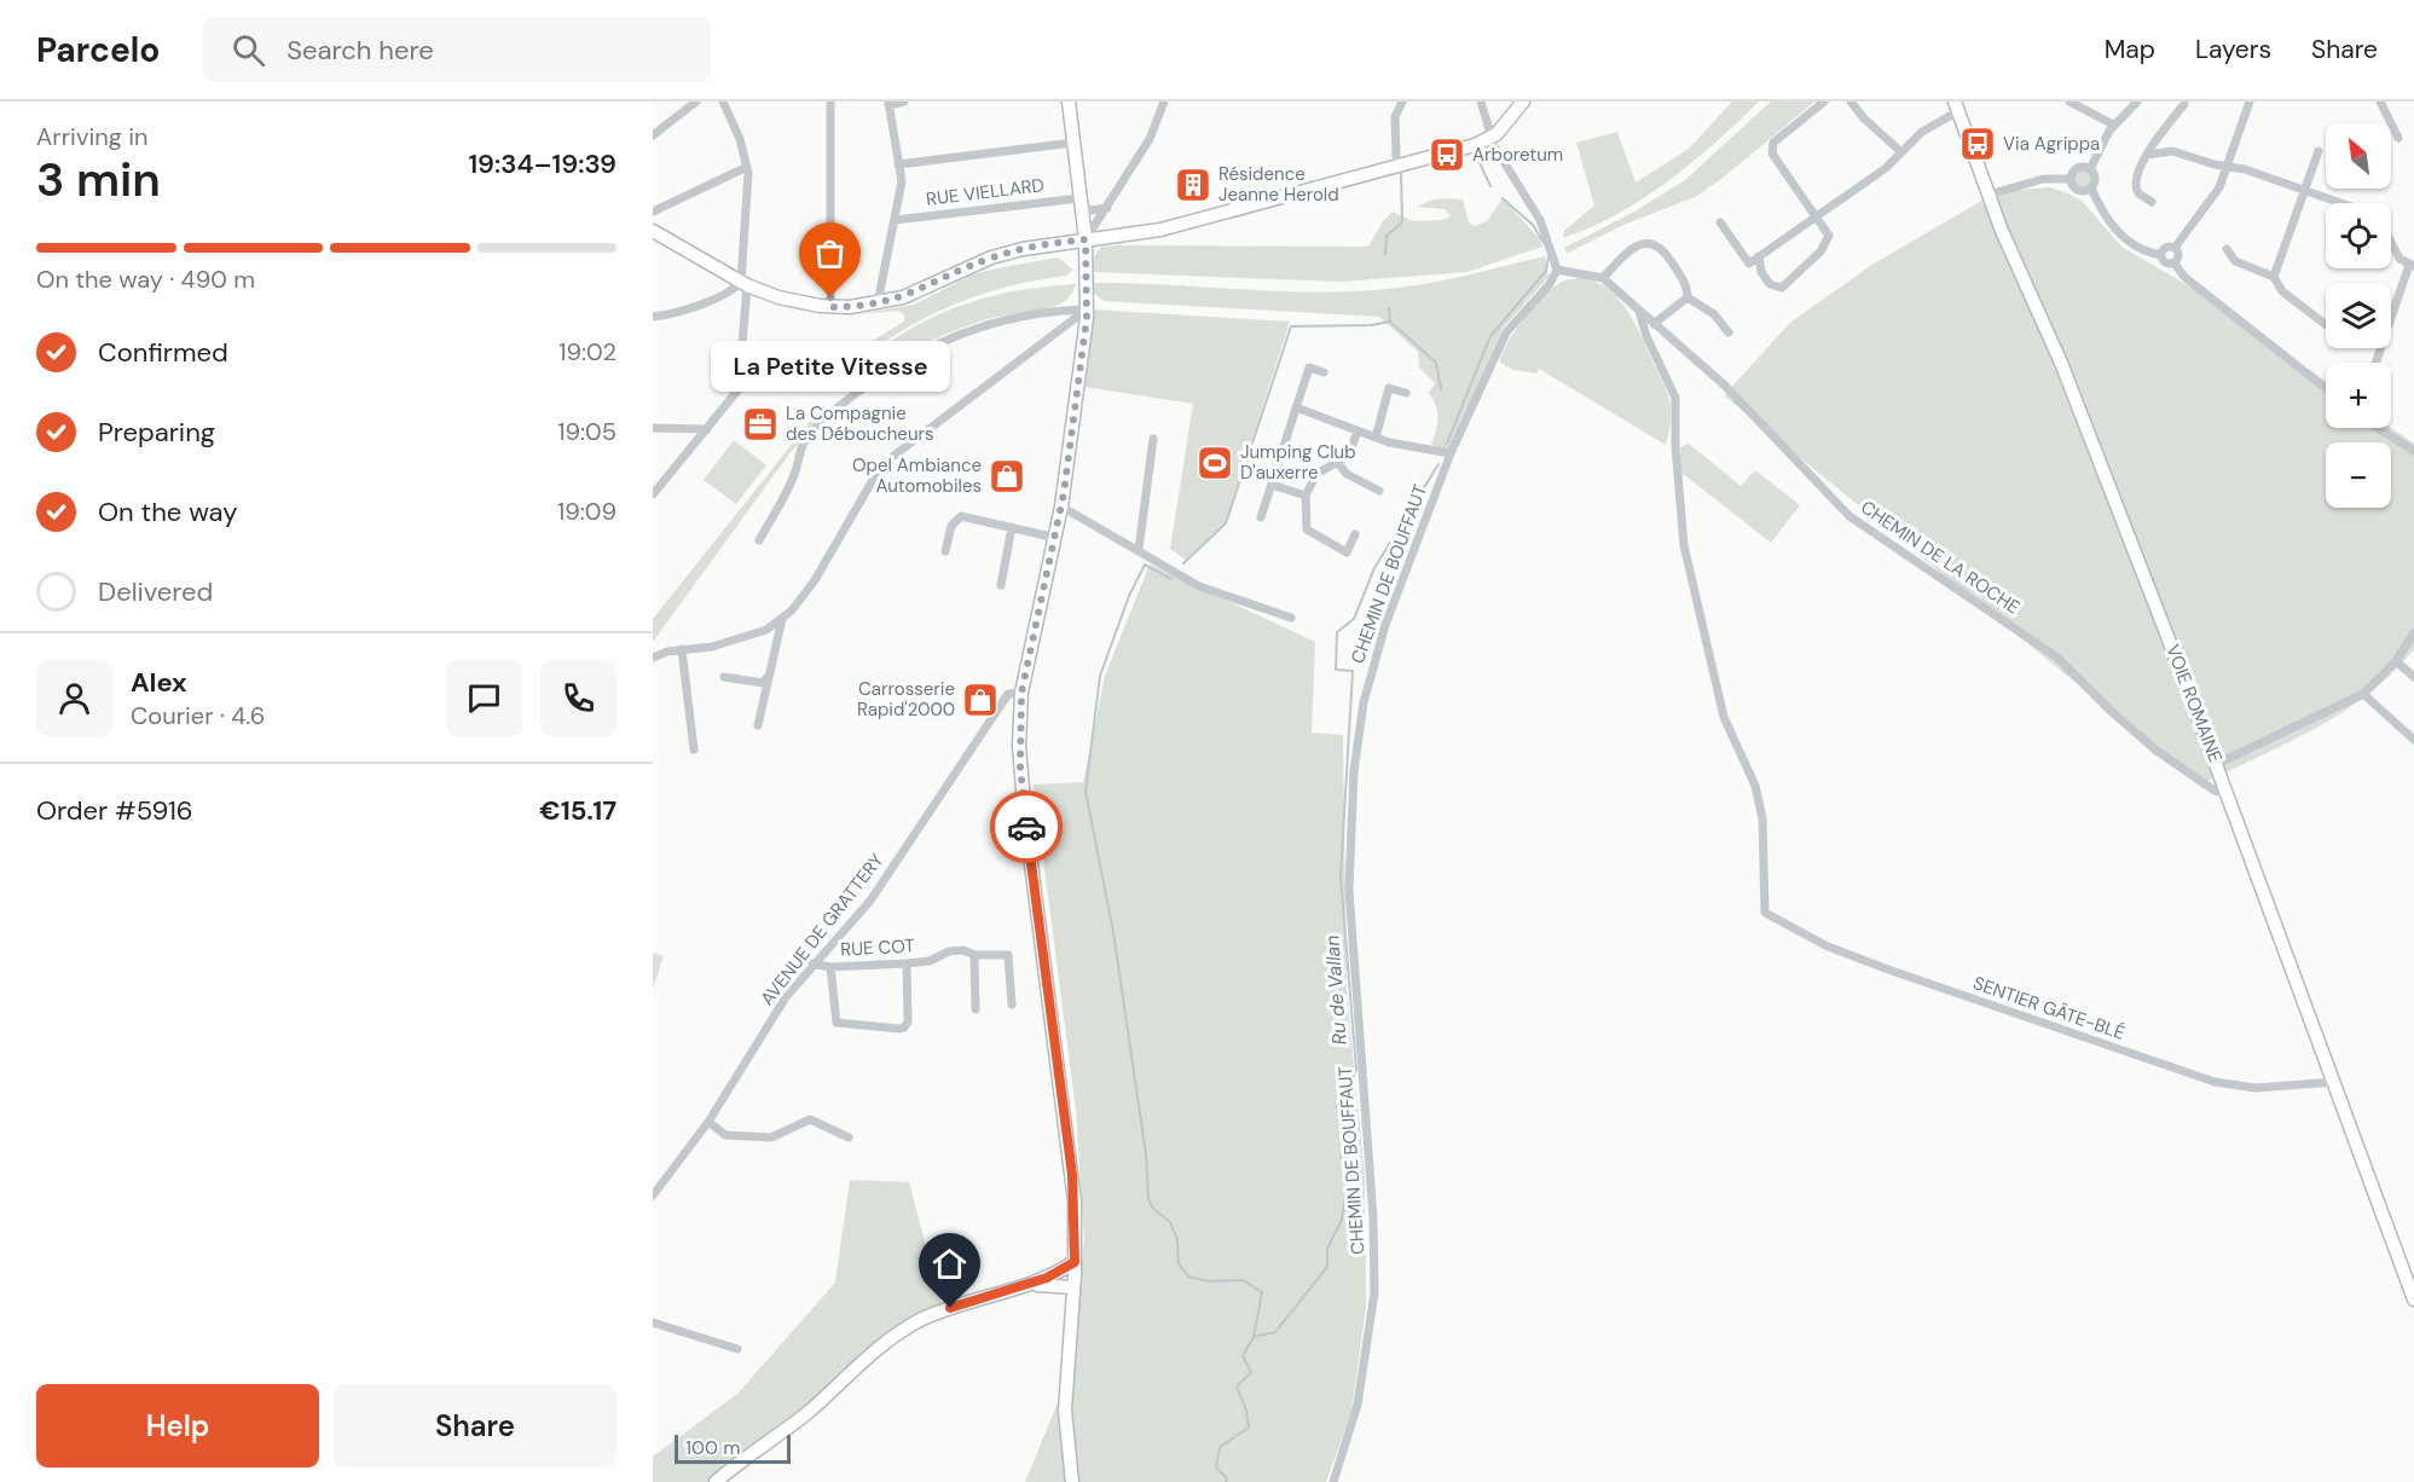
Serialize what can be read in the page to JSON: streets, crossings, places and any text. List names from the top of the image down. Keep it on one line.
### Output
{"streets":{"main road":["VOIE ROMAINE"],"street":["RUE VIELLARD","CHEMIN DE LA ROCHE","CHEMIN DE BOUFFAUT","AVENUE DE GRATTERY","RUE COT","SENTIER GÂTE-BLÉ"]},"crossings":[["CHEMIN DE LA ROCHE","VOIE ROMAINE"],["CHEMIN DE LA ROCHE","SENTIER GÂTE-BLÉ"],["VOIE ROMAINE","SENTIER GÂTE-BLÉ"],["AVENUE DE GRATTERY","RUE COT"]],"water":["Ru de Vallan"],"places":{"bus stop":["Via Agrippa","Arboretum"],"building":["Résidence Jeanne Herold"],"other":["La Petite Vitesse"],"office":["La Compagnie des Déboucheurs"],"sports":["Jumping Club D'auxerre"],"shop":["Opel Ambiance Automobiles","Carrosserie Rapid'2000"]},"scale_bar":"100 m","north":"top left","page":{"header":"Parcelo","search":"Search here","nav":["Map","Layers","Share"],"heading":["3 min","Arriving in","19:34–19:39"],"panel":["Alex","Courier · 4.6","Order #5916","€15.17"],"map_buttons":["+","−"],"bar":"On the way · 490 m","list":[["Confirmed","19:02"],["Preparing","19:05"],["On the way","19:09"],"Delivered"],"bubble":"La Petite Vitesse","buttons":["Help","Share"],"scale":"100 m"}}
